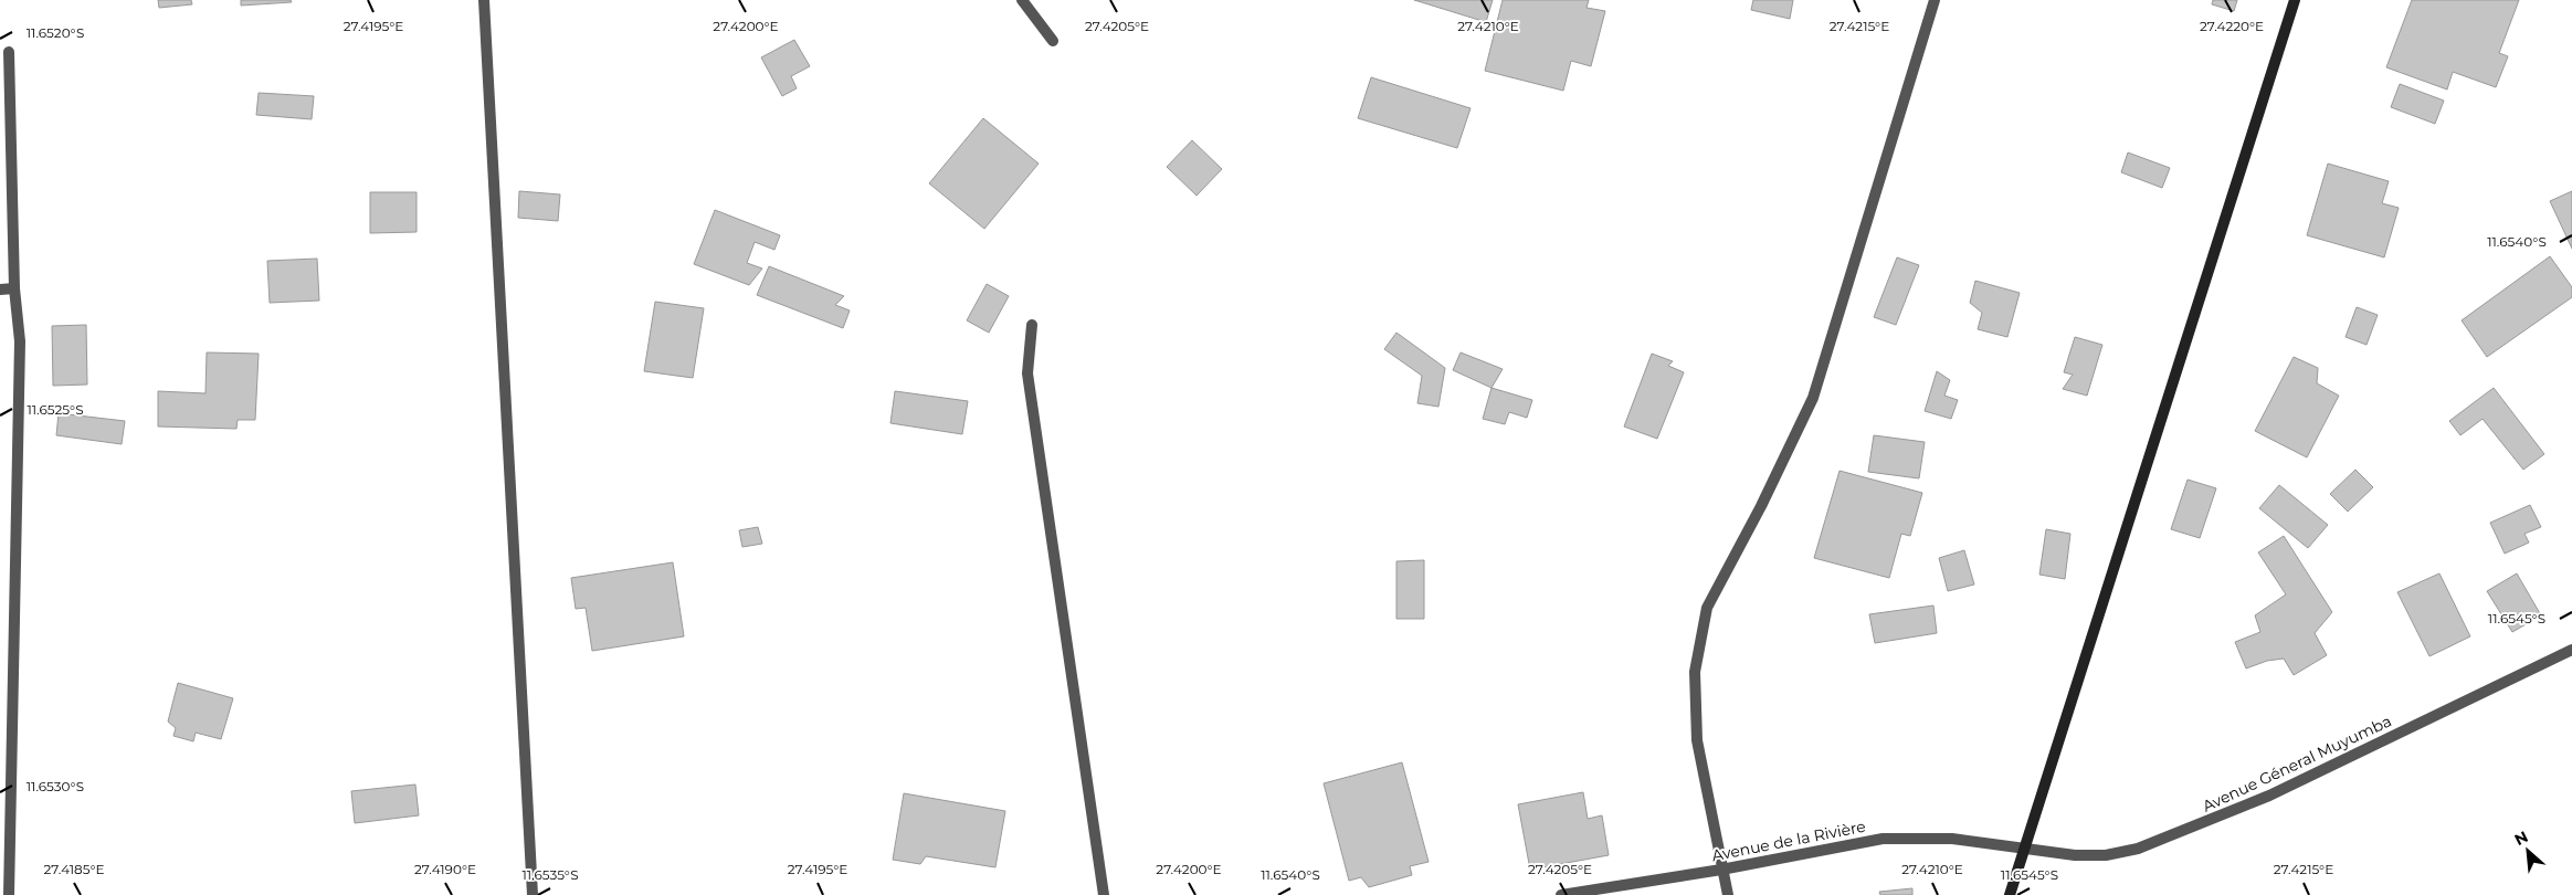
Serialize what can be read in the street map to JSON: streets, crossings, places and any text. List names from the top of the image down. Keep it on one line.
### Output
{"streets":{"street":["Avenue Géneral Muyumba","Avenue de la Rivière"]},"crossings":[["Avenue Géneral Muyumba","Avenue de la Rivière"]],"north":"top left","coordinates":["27.4195°E","27.4200°E","27.4205°E","27.4210°E","27.4215°E","27.4220°E","11.6520°S","11.6540°S","11.6525°S","11.6545°S","11.6530°S","27.4185°E","27.4190°E","11.6535°S"]}
